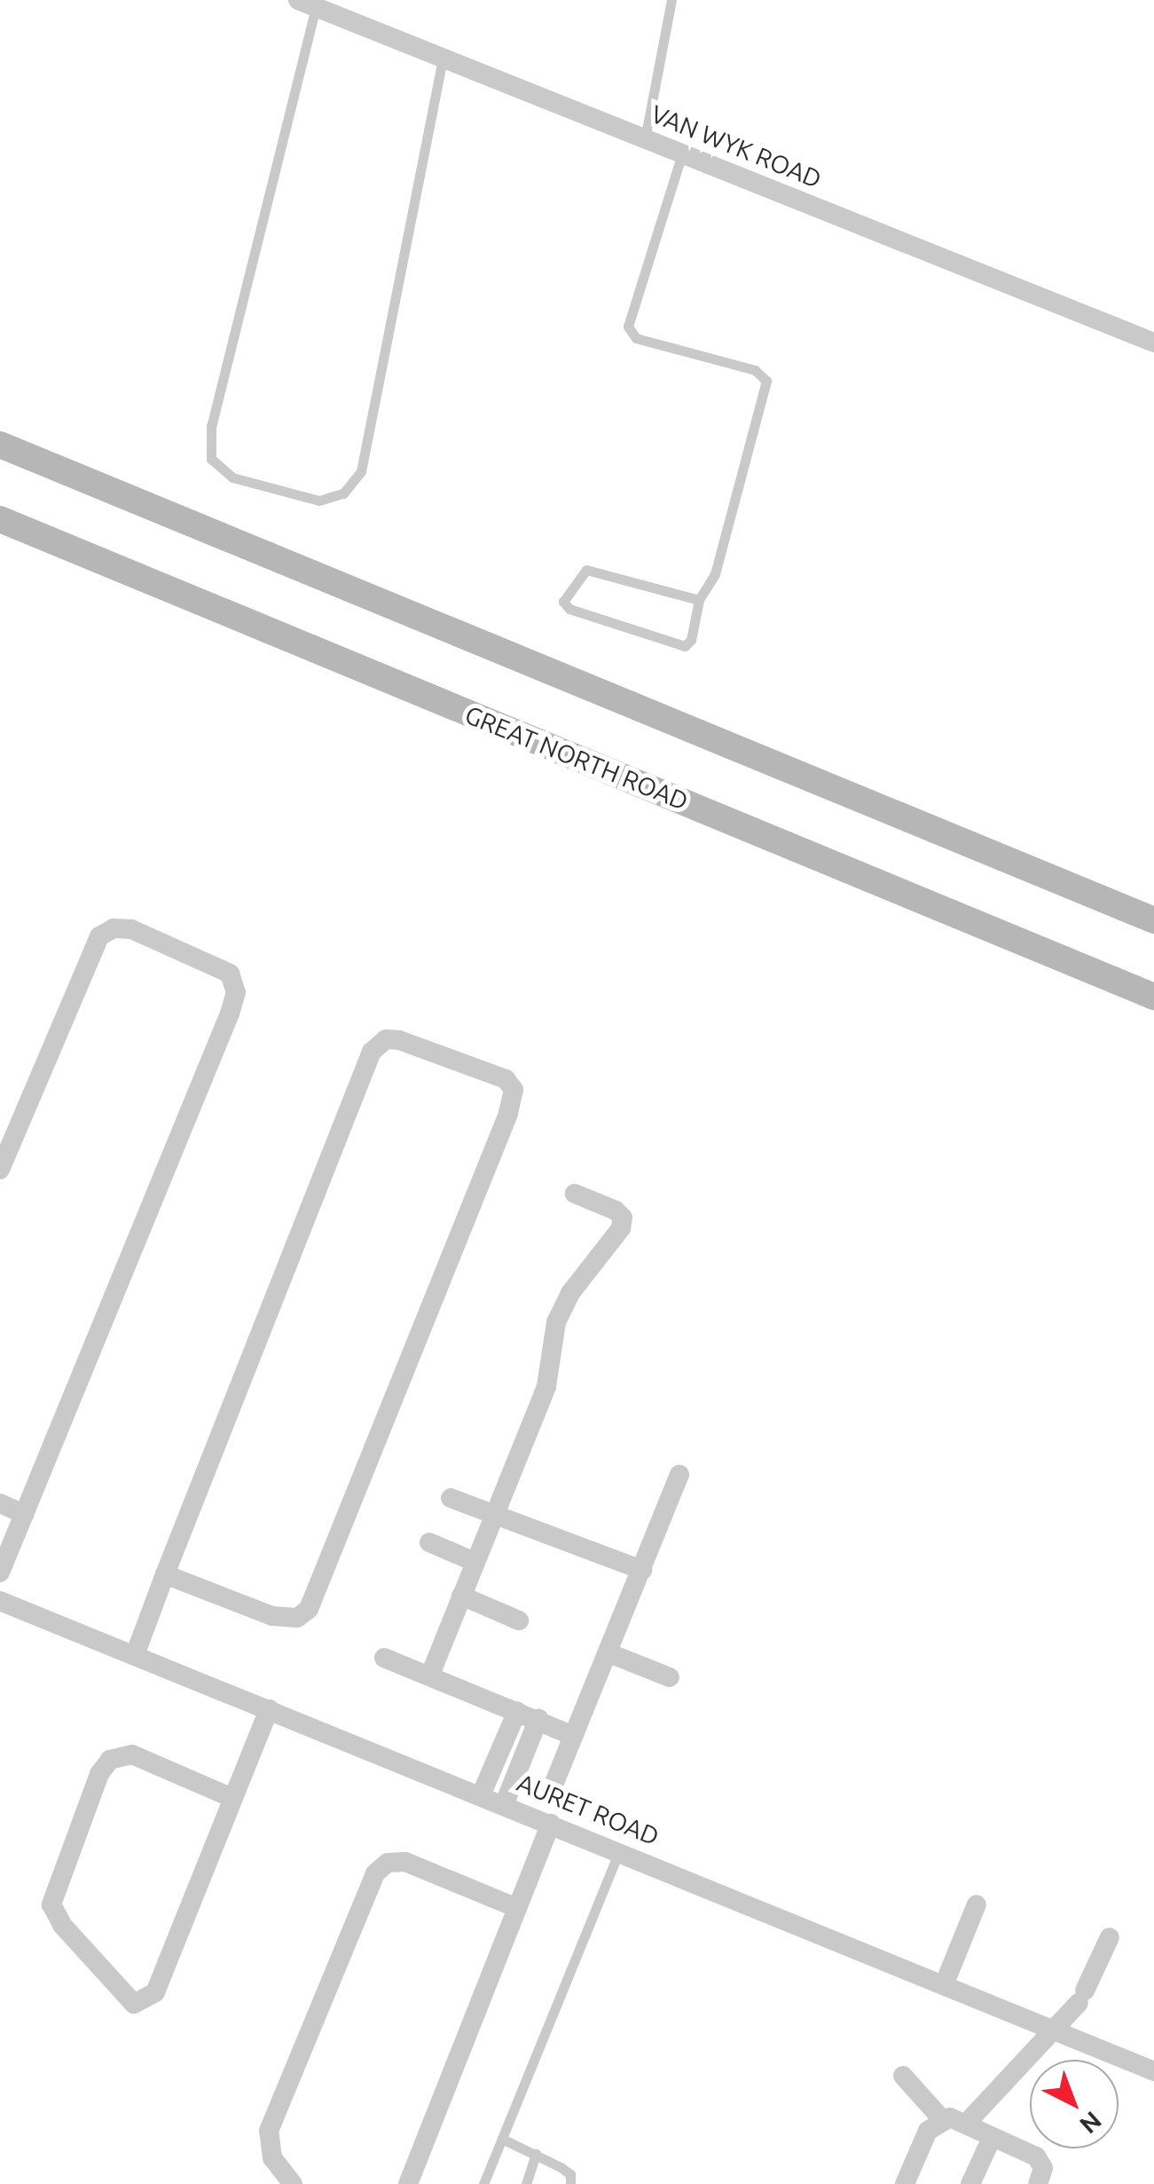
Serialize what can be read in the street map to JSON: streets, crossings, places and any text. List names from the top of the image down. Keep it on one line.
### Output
{"streets":{"main road":["GREAT NORTH ROAD"],"street":["VAN WYK ROAD","AURET ROAD"]},"north":"bottom right"}
